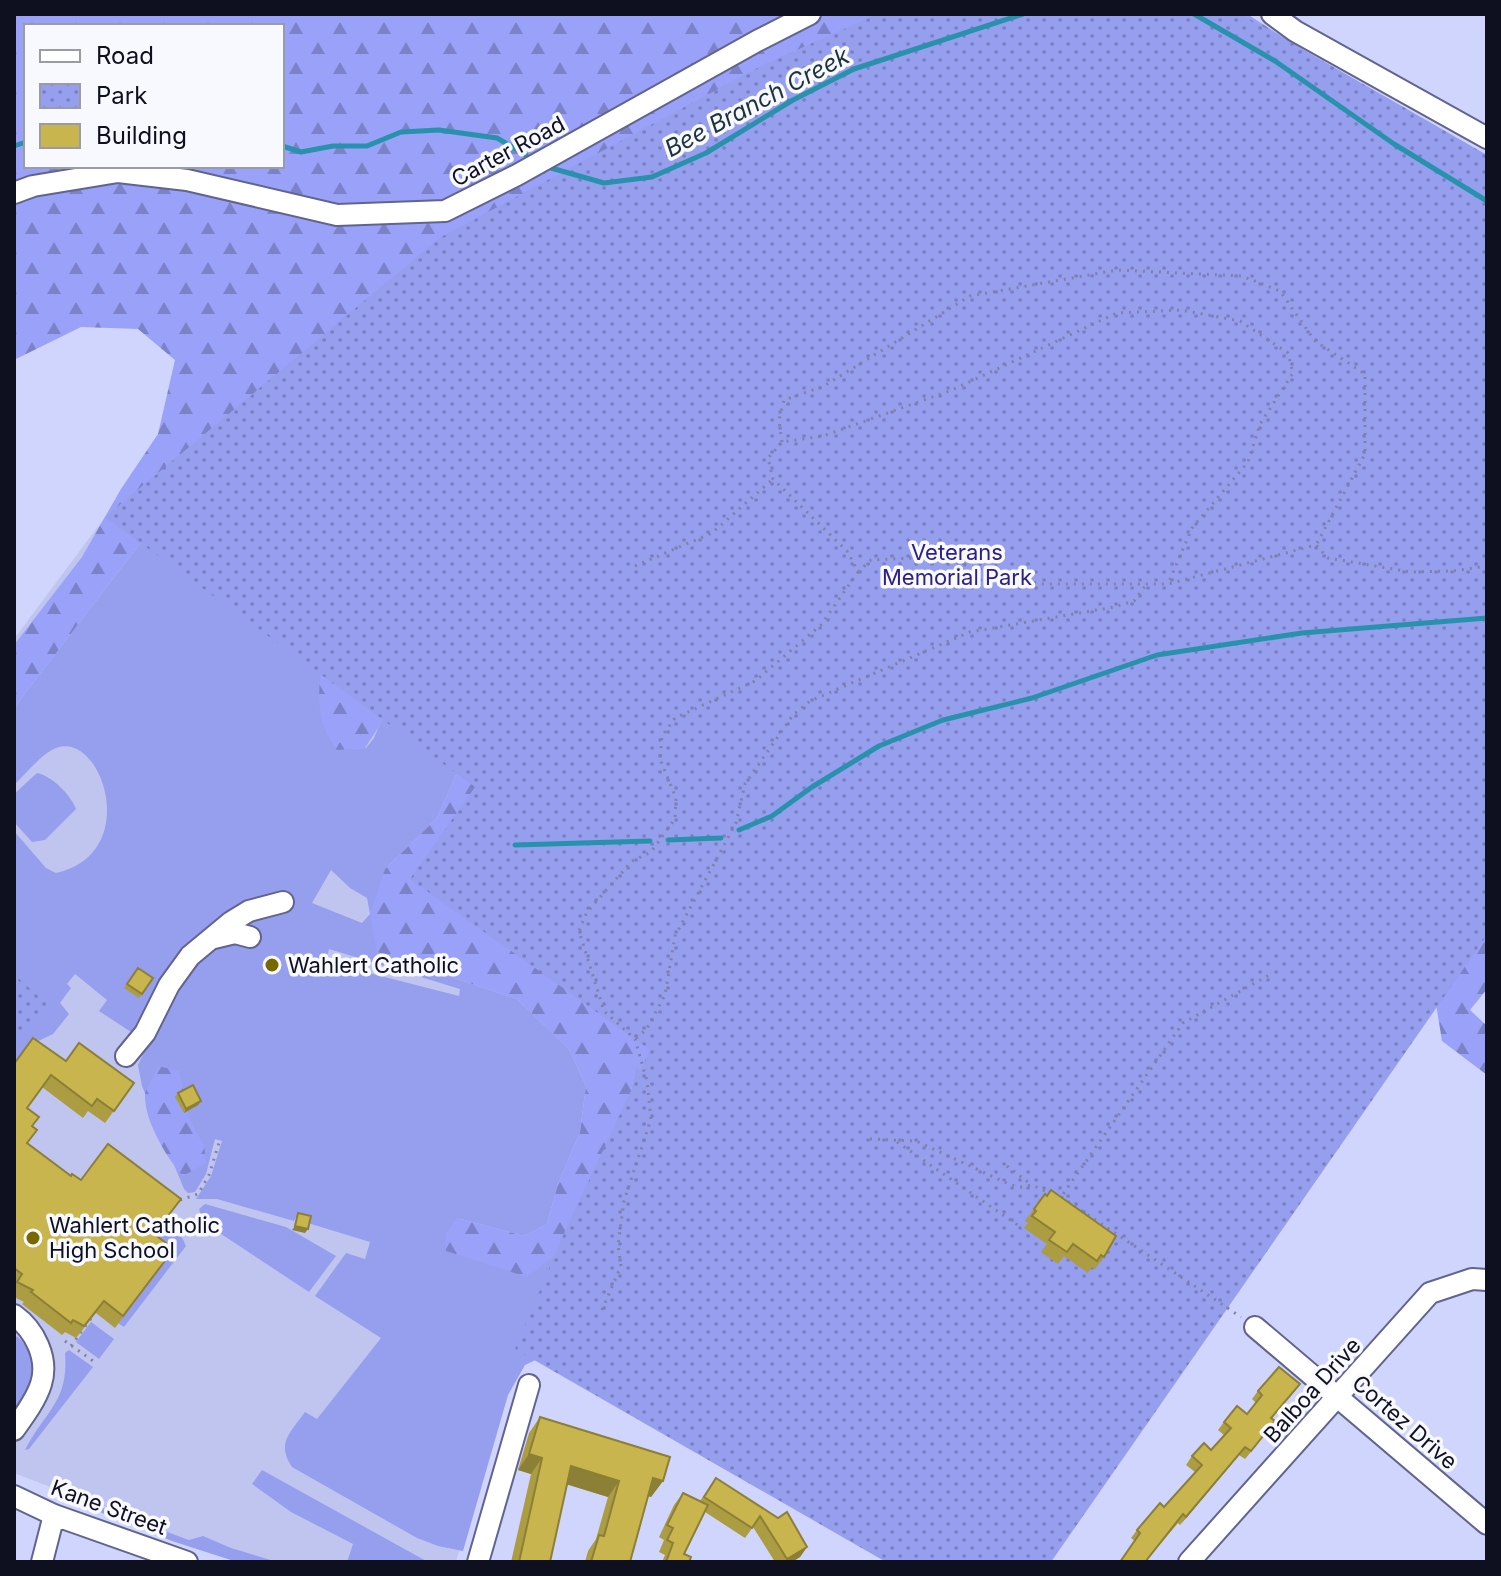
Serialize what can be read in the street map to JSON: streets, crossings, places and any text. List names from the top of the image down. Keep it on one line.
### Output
{"streets":{"street":["Carter Road","Balboa Drive","Cortez Drive","Kane Street"]},"crossings":[["Balboa Drive","Cortez Drive"]],"water":["Bee Branch Creek"],"parks":["Veterans Memorial Park"],"places":["Wahlert Catholic","Wahlert Catholic High School"],"legend":["Road","Park","Building"]}
